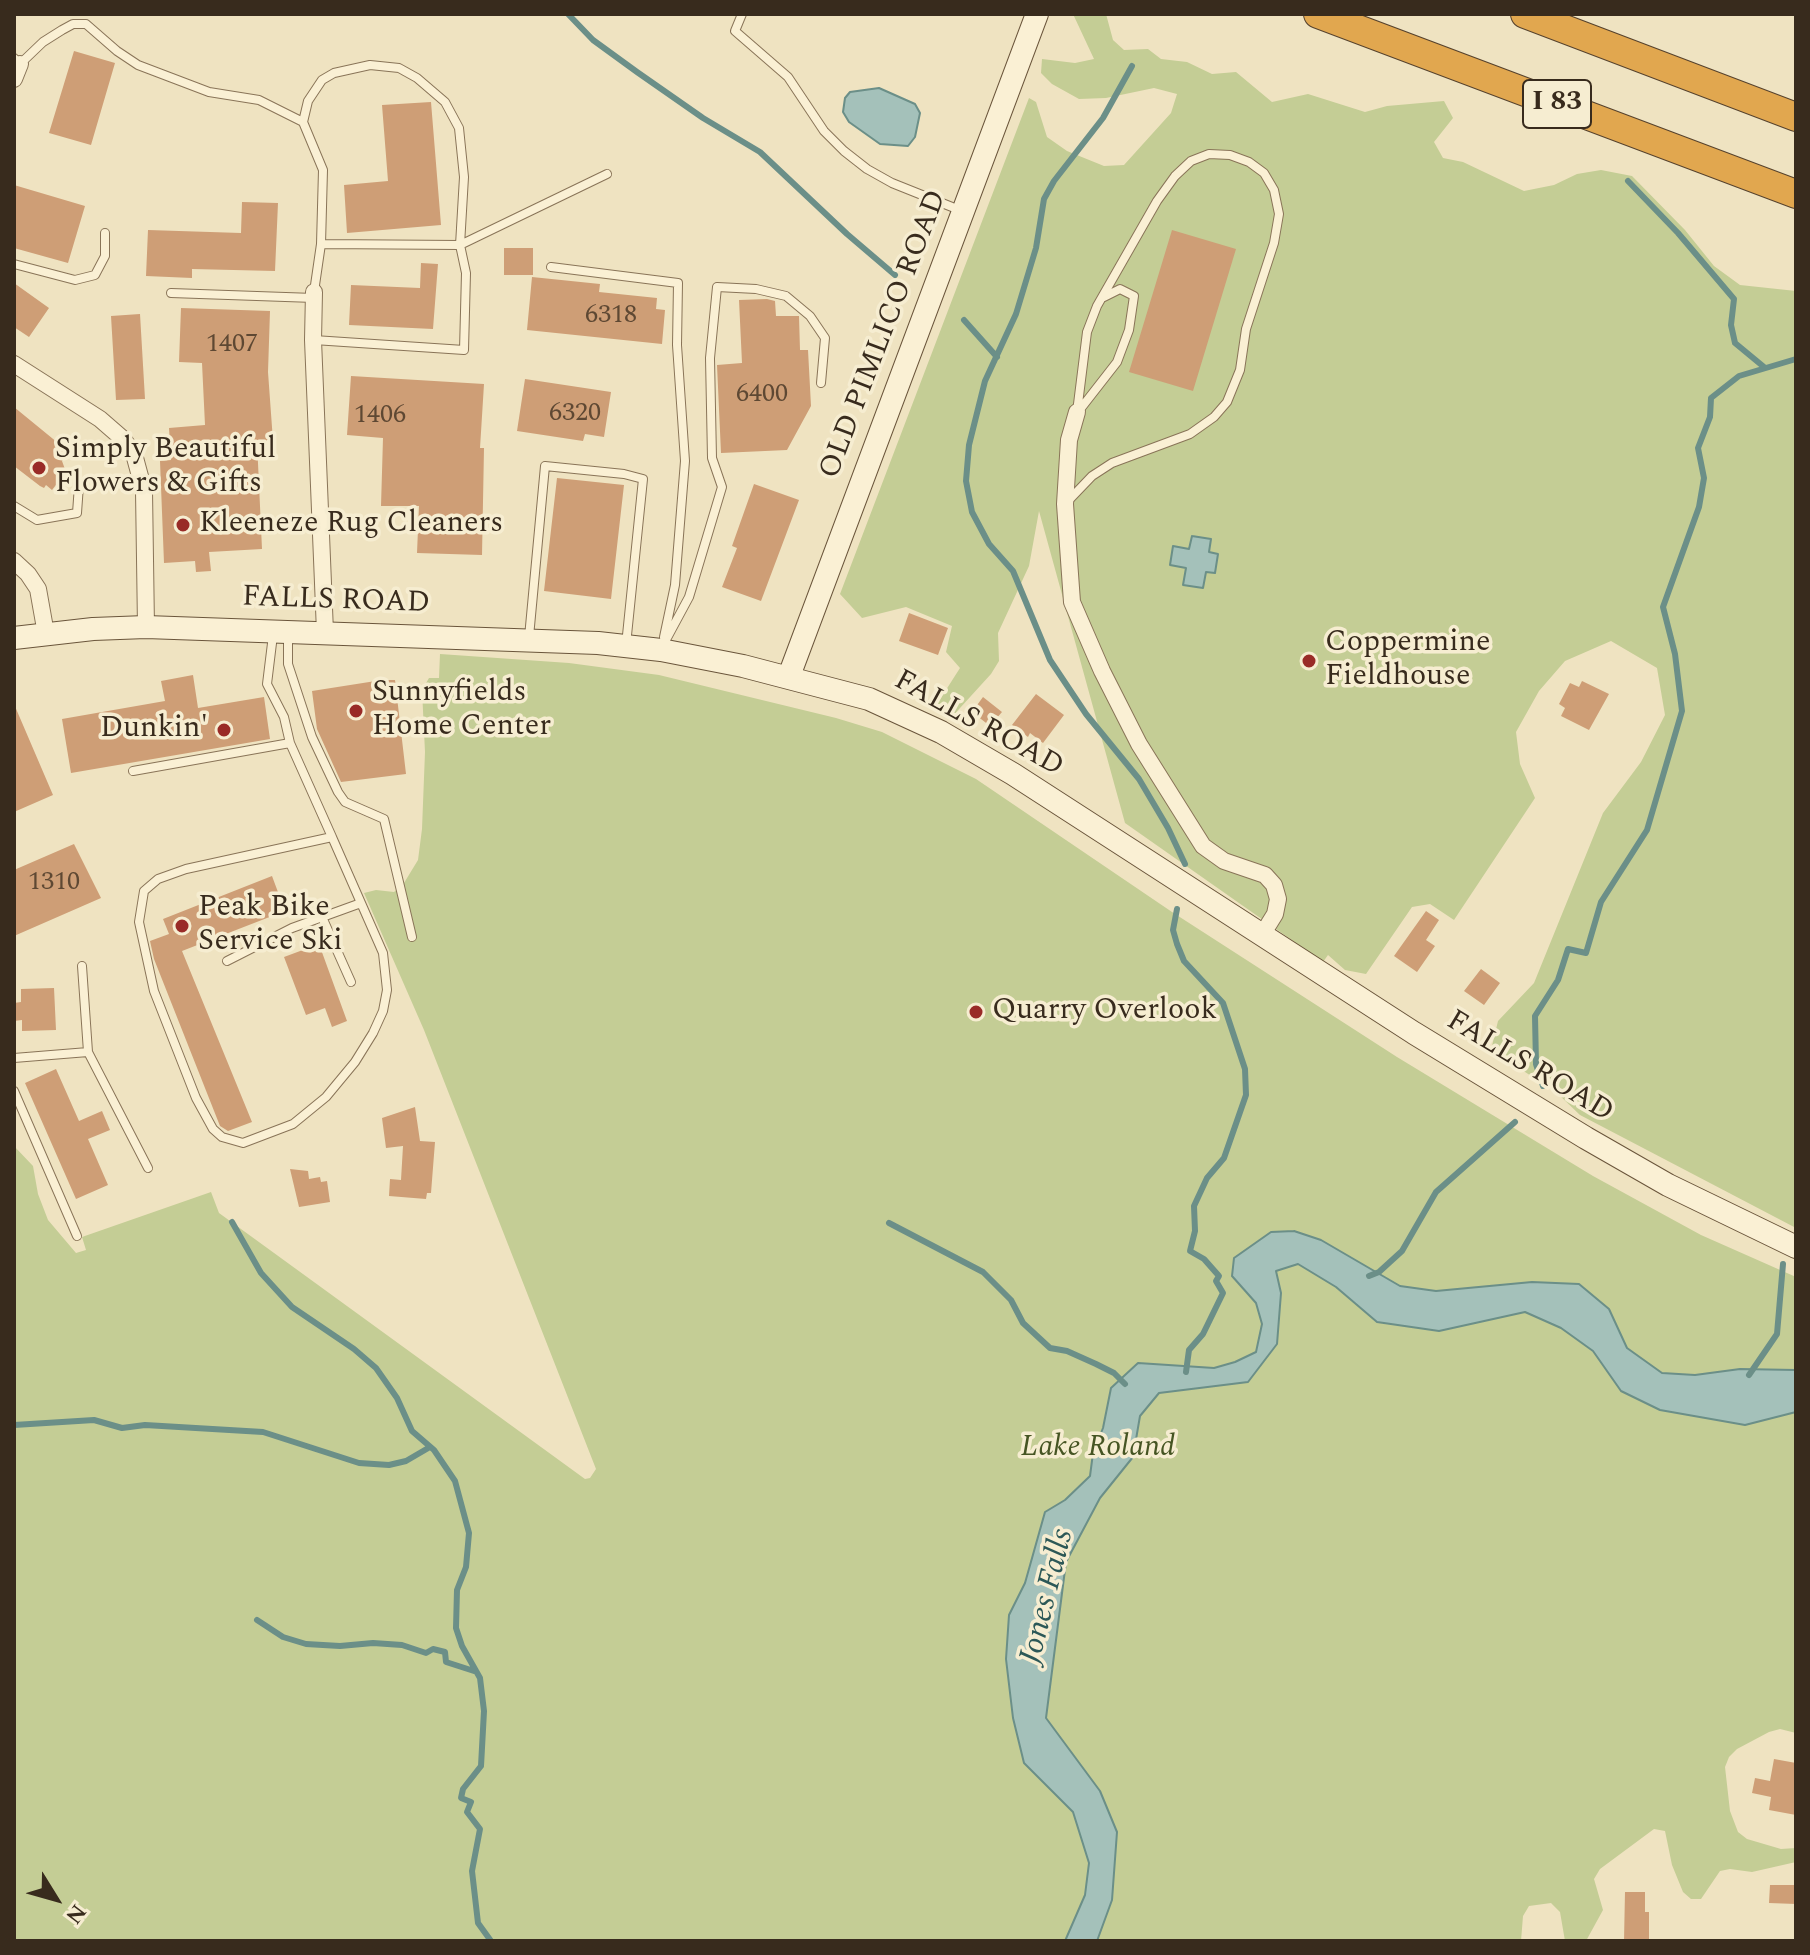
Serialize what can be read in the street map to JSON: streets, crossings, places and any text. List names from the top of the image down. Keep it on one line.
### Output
{"streets":{"highway":["I 83"],"main road":["OLD PIMLICO ROAD","FALLS ROAD"]},"crossings":[["OLD PIMLICO ROAD","FALLS ROAD"]],"water":["Jones Falls"],"parks":["Lake Roland"],"places":["Simply Beautiful Flowers & Gifts","Kleeneze Rug Cleaners","Coppermine Fieldhouse","Sunnyfields Home Center","Dunkin'","Peak Bike Service Ski","Quarry Overlook"],"house_numbers":["6318","1407","6400","6320","1406","1310"],"north":"bottom right"}
